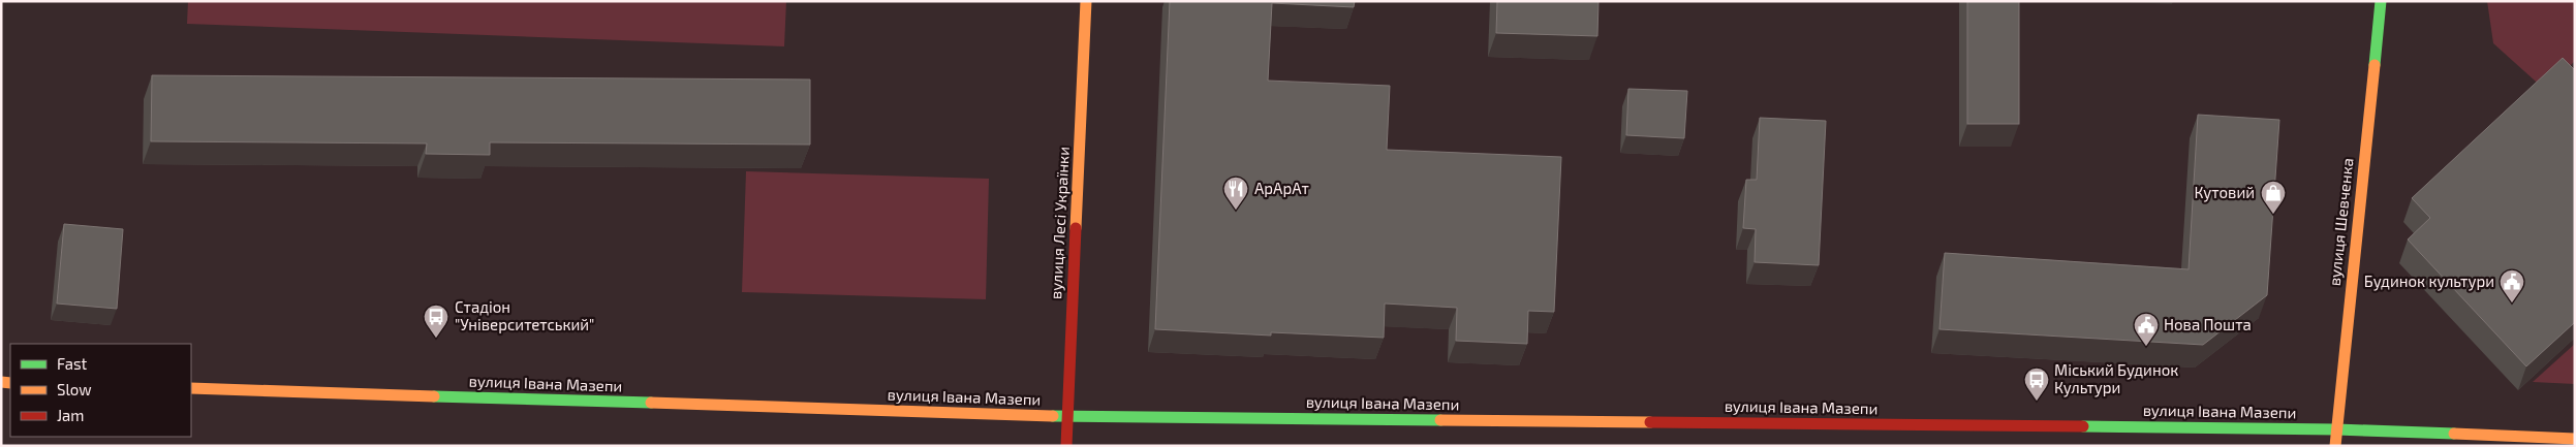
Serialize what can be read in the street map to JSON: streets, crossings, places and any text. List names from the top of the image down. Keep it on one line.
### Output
{"streets":{"street":["вулиця Шевченка","вулиця Лесі Українки","вулиця Івана Мазепи"]},"crossings":[["вулиця Шевченка","вулиця Івана Мазепи"],["вулиця Лесі Українки","вулиця Івана Мазепи"]],"places":{"restaurant":["АрАрАт"],"shop":["Кутовий"],"public building":["Будинок культури","Нова Пошта"],"bus stop":["Стадіон \"Університетський\"","Міський Будинок Культури"]},"legend":["Fast","Slow","Jam"]}
